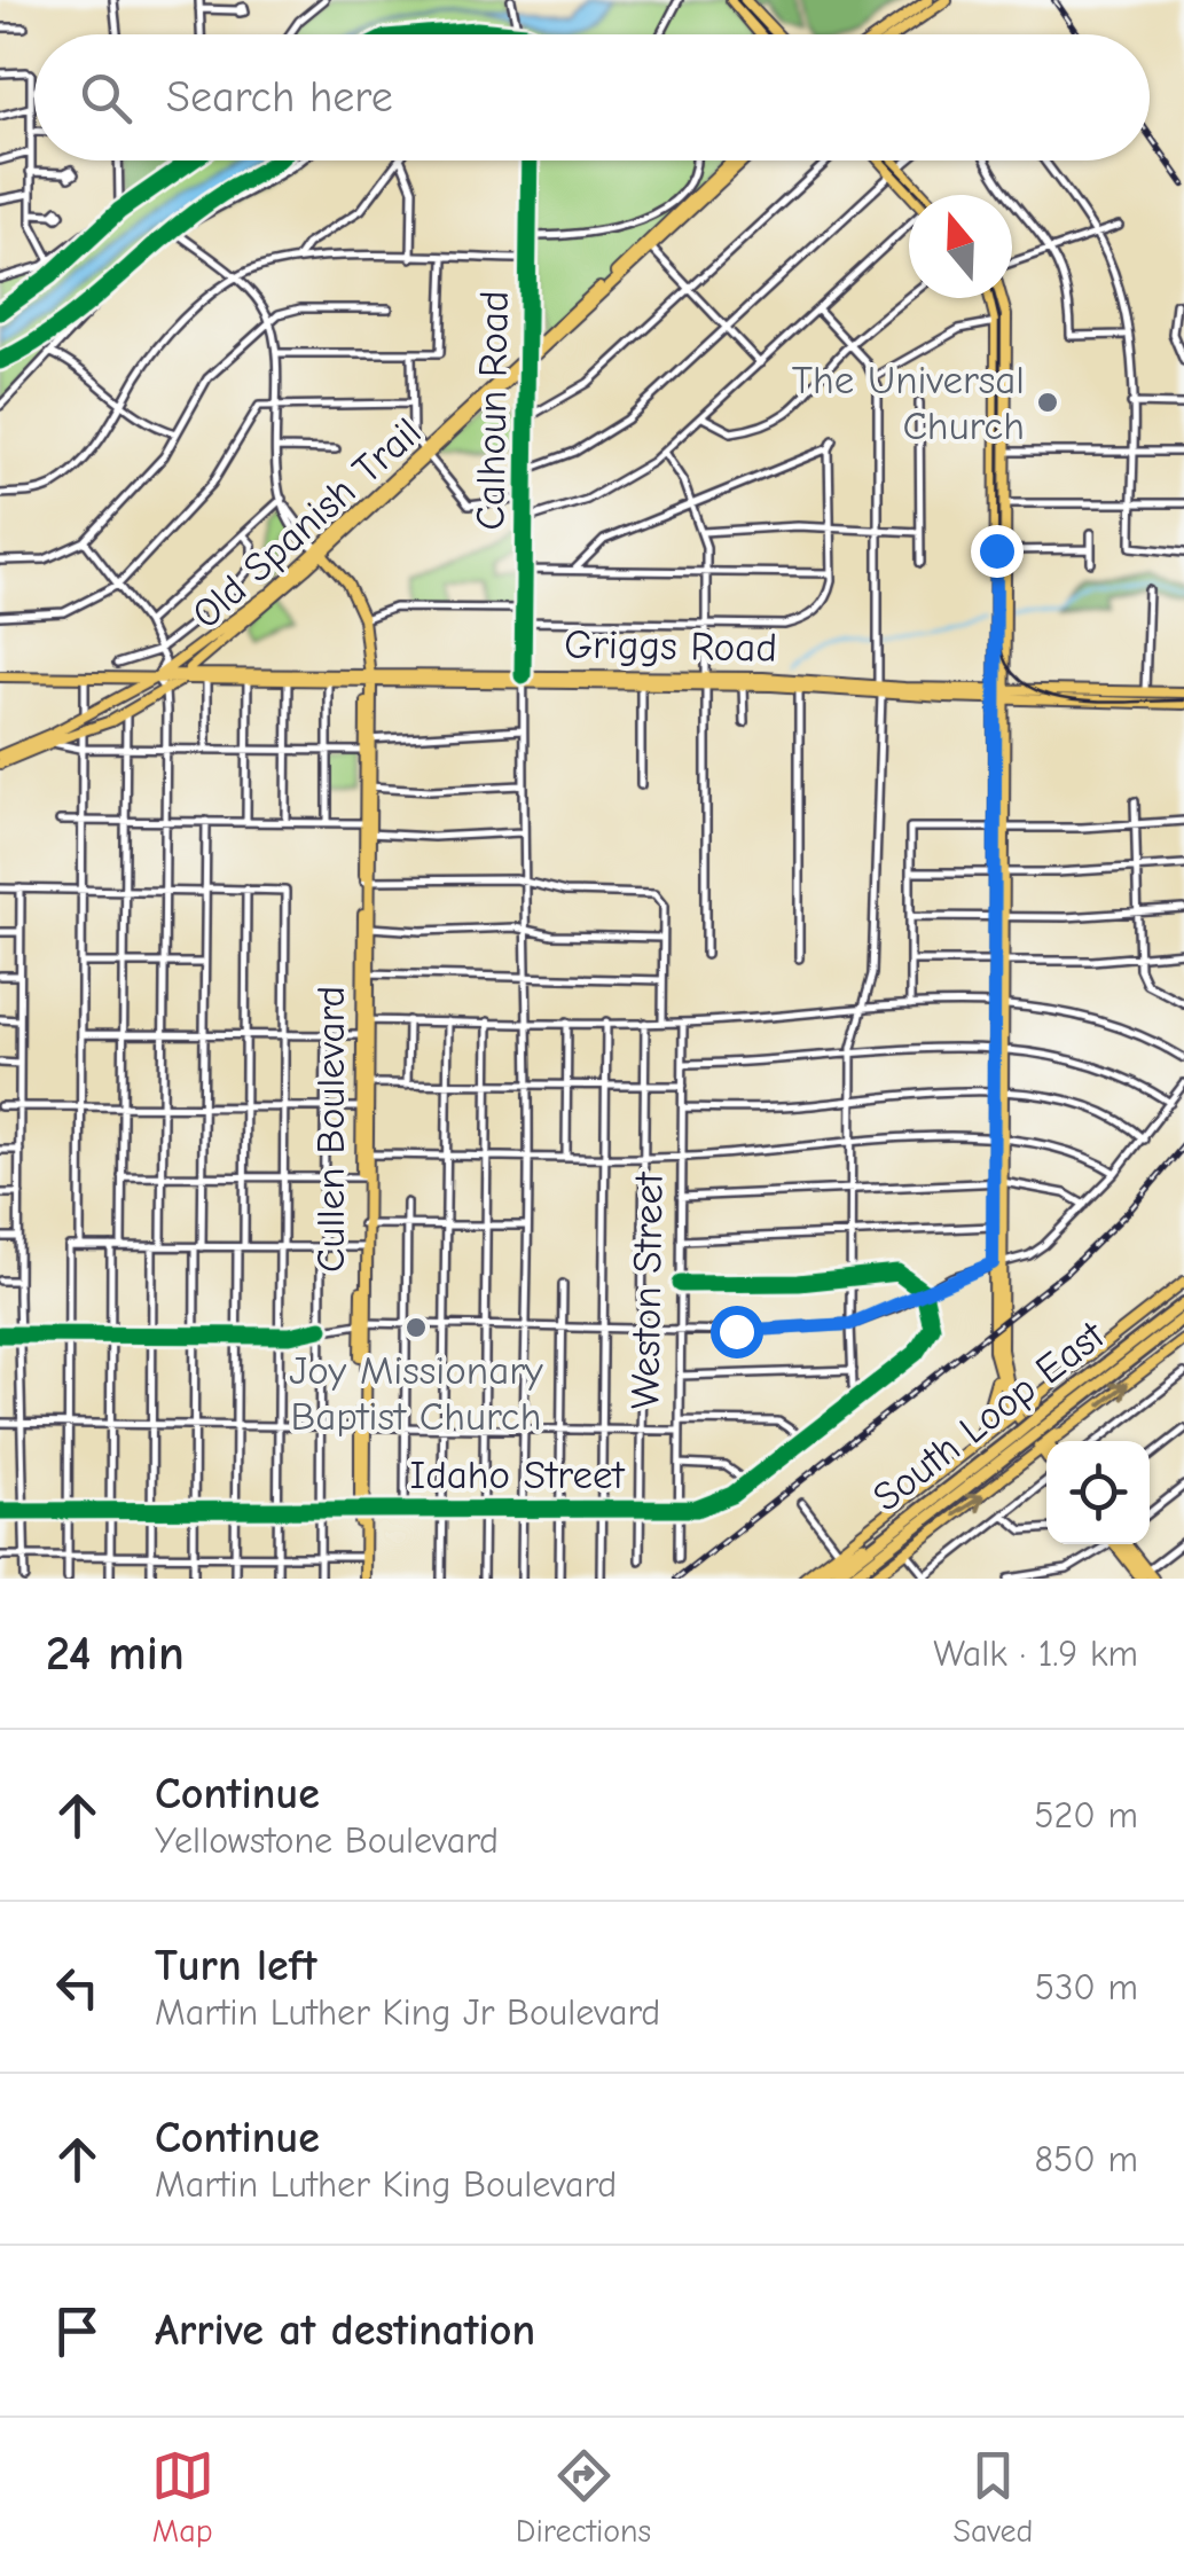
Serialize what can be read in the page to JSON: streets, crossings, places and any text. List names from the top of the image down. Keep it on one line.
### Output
{"streets":{"highway":["South Loop East"],"main road":["Old Spanish Trail","Griggs Road","Cullen Boulevard"],"street":["Calhoun Road","Weston Street","Idaho Street"]},"crossings":[["Calhoun Road","Old Spanish Trail"],["Calhoun Road","Griggs Road"],["Calhoun Road","Idaho Street"],["Old Spanish Trail","Cullen Boulevard"],["Griggs Road","Cullen Boulevard"],["Cullen Boulevard","Idaho Street"],["Weston Street","Idaho Street"]],"places":["The Universal Church","Joy Missionary Baptist Church"],"north":"top","page":{"search":"Search here","heading":["24 min","Walk · 1.9 km"],"list":[["Continue","Yellowstone Boulevard","520 m"],["Turn left","Martin Luther King Jr Boulevard","530 m"],["Continue","Martin Luther King Boulevard","850 m"],"Arrive at destination"],"nav":["Map","Directions","Saved"]}}
